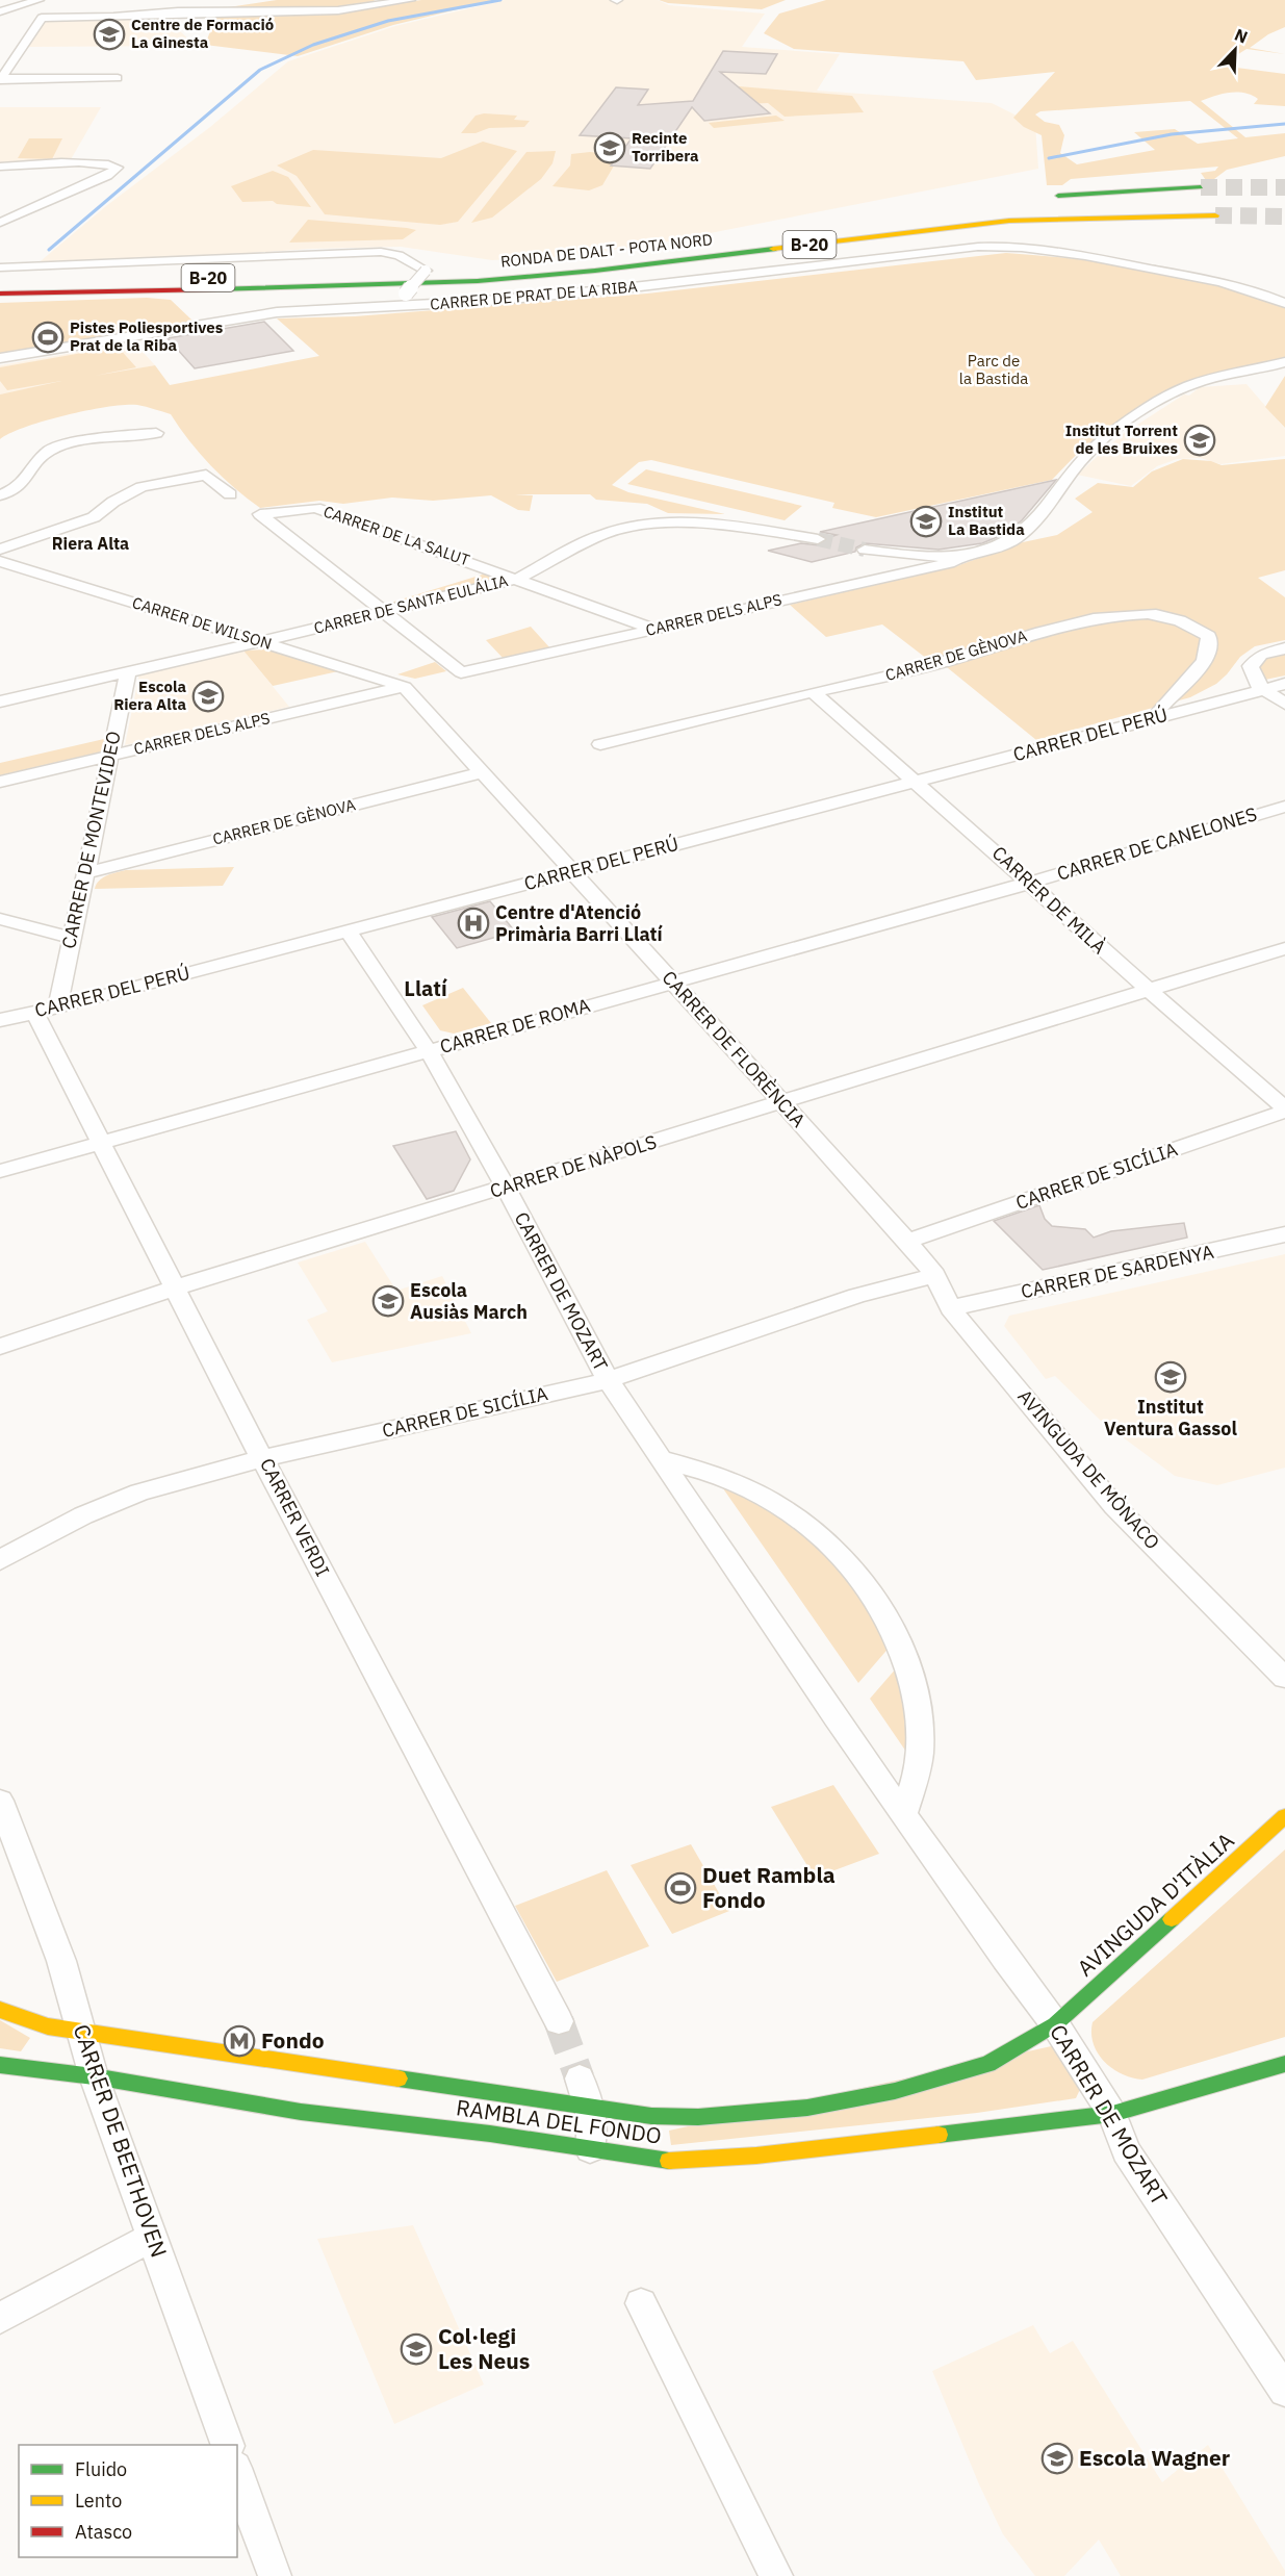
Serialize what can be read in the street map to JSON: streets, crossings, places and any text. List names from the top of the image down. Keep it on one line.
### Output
{"streets":{"main road":["B-20","RONDA DE DALT - POTA NORD","AVINGUDA D'ITÀLIA","RAMBLA DEL FONDO"],"street":["CARRER DE PRAT DE LA RIBA","CARRER DE LA SALUT","CARRER DE SANTA EULÁLIA","CARRER DELS ALPS","CARRER DE WILSON","CARRER DE GÈNOVA","CARRER DEL PERÚ","CARRER DE MONTEVIDEO","CARRER DE CANELONES","CARRER DE MILÀ","CARRER DE ROMA","CARRER DE FLORÈNCIA","CARRER DE NÀPOLS","CARRER DE SICÍLIA","CARRER DE SARDENYA","CARRER DE MOZART","AVINGUDA DE MÒNACO","CARRER VERDI","CARRER DE BEETHOVEN"]},"crossings":[["CARRER DE LA SALUT","CARRER DE SANTA EULÁLIA"],["CARRER DE LA SALUT","CARRER DELS ALPS"],["CARRER DE SANTA EULÁLIA","CARRER DELS ALPS"],["CARRER DE SANTA EULÁLIA","CARRER DE WILSON"],["CARRER DE SANTA EULÁLIA","CARRER DE MONTEVIDEO"],["CARRER DELS ALPS","CARRER DE WILSON"],["CARRER DELS ALPS","CARRER DE MONTEVIDEO"],["CARRER DELS ALPS","CARRER DE FLORÈNCIA"],["CARRER DE WILSON","CARRER DE FLORÈNCIA"],["CARRER DE GÈNOVA","CARRER DEL PERÚ"],["CARRER DE GÈNOVA","CARRER DE MONTEVIDEO"],["CARRER DE GÈNOVA","CARRER DE MILÀ"],["CARRER DE GÈNOVA","CARRER DE FLORÈNCIA"],["CARRER DEL PERÚ","CARRER DE MONTEVIDEO"],["CARRER DEL PERÚ","CARRER DE MILÀ"],["CARRER DEL PERÚ","CARRER DE FLORÈNCIA"],["CARRER DEL PERÚ","CARRER DE MOZART"],["CARRER DEL PERÚ","CARRER VERDI"],["CARRER DE CANELONES","CARRER DE MILÀ"],["CARRER DE CANELONES","CARRER DE ROMA"],["CARRER DE MILÀ","CARRER DE ROMA"],["CARRER DE MILÀ","CARRER DE NÀPOLS"],["CARRER DE MILÀ","CARRER DE SICÍLIA"],["CARRER DE ROMA","CARRER DE FLORÈNCIA"],["CARRER DE ROMA","CARRER DE MOZART"],["CARRER DE ROMA","CARRER VERDI"],["CARRER DE FLORÈNCIA","CARRER DE NÀPOLS"],["CARRER DE FLORÈNCIA","CARRER DE SICÍLIA"],["CARRER DE FLORÈNCIA","AVINGUDA DE MÒNACO"],["CARRER DE NÀPOLS","CARRER DE MOZART"],["CARRER DE NÀPOLS","CARRER VERDI"],["CARRER DE SICÍLIA","CARRER DE MOZART"],["CARRER DE SICÍLIA","AVINGUDA DE MÒNACO"],["CARRER DE SICÍLIA","CARRER VERDI"],["CARRER DE SARDENYA","AVINGUDA DE MÒNACO"],["CARRER DE MOZART","AVINGUDA D'ITÀLIA"],["CARRER DE MOZART","RAMBLA DEL FONDO"],["AVINGUDA D'ITÀLIA","RAMBLA DEL FONDO"],["RAMBLA DEL FONDO","CARRER DE BEETHOVEN"]],"districts":["Riera Alta","Llatí"],"parks":["Parc de la Bastida"],"places":{"school or university":["Centre de Formació La Ginesta","Recinte Torribera","Institut Torrent de les Bruixes","Institut La Bastida","Escola Riera Alta","Escola Ausiàs March","Institut Ventura Gassol","Col·legi Les Neus","Escola Wagner"],"sports":["Pistes Poliesportives Prat de la Riba","Duet Rambla Fondo"],"hospital":["Centre d'Atenció Primària Barri Llatí"],"metro station":["Fondo"]},"legend":["Fluido","Lento","Atasco"],"north":"top right"}
